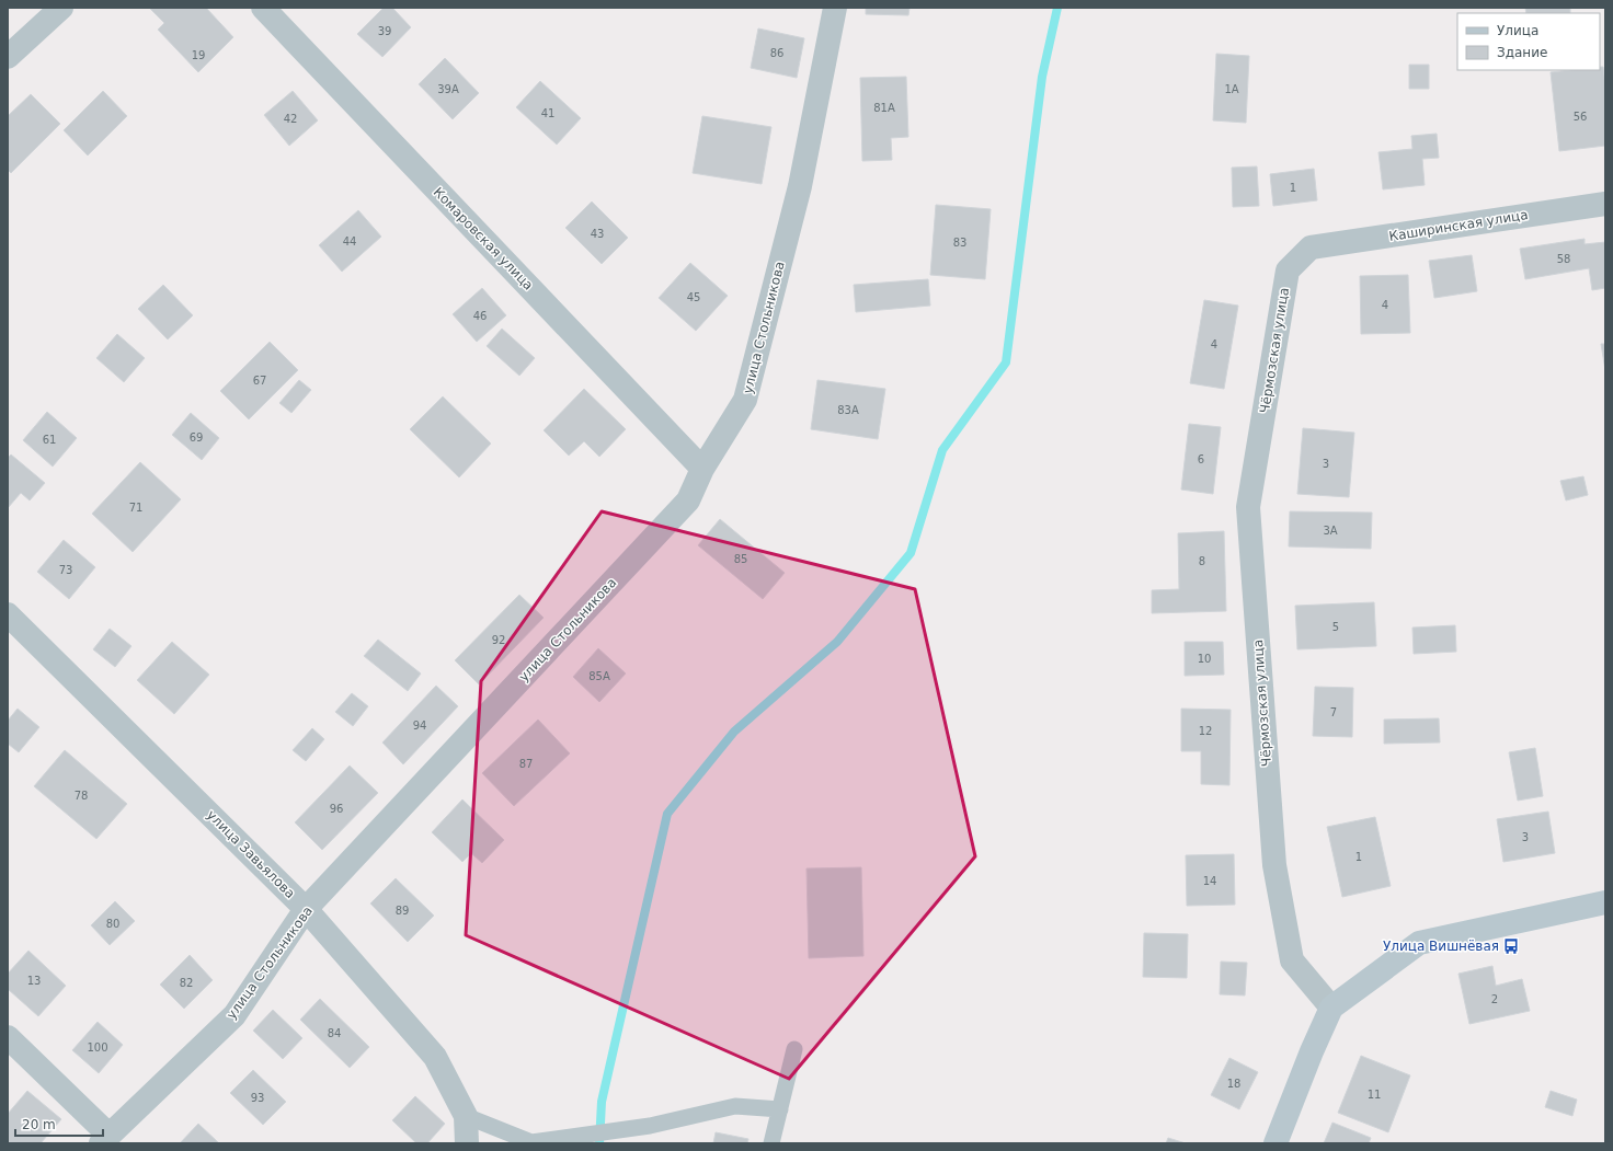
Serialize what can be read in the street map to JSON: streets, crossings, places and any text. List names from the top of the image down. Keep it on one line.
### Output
{"streets":{"street":["Каширинская улица","Комаровская улица","улица Стольникова","Чёрмозская улица","улица Завьялова"]},"crossings":[["Каширинская улица","Чёрмозская улица"],["Комаровская улица","улица Стольникова"],["улица Стольникова","улица Завьялова"]],"places":{"bus stop":["Улица Вишнёвая"]},"house_numbers":["39","86","19","39А","1А","81А","41","56","42","1","43","44","83","58","45","4","46","4","67","83А","69","61","6","3","71","3А","85","8","73","5","92","10","85А","7","94","12","87","78","96","3","1","14","89","80","13","82","2","84","100","18","11","93"],"legend":["Улица","Здание"],"scale_bar":"20 m"}
